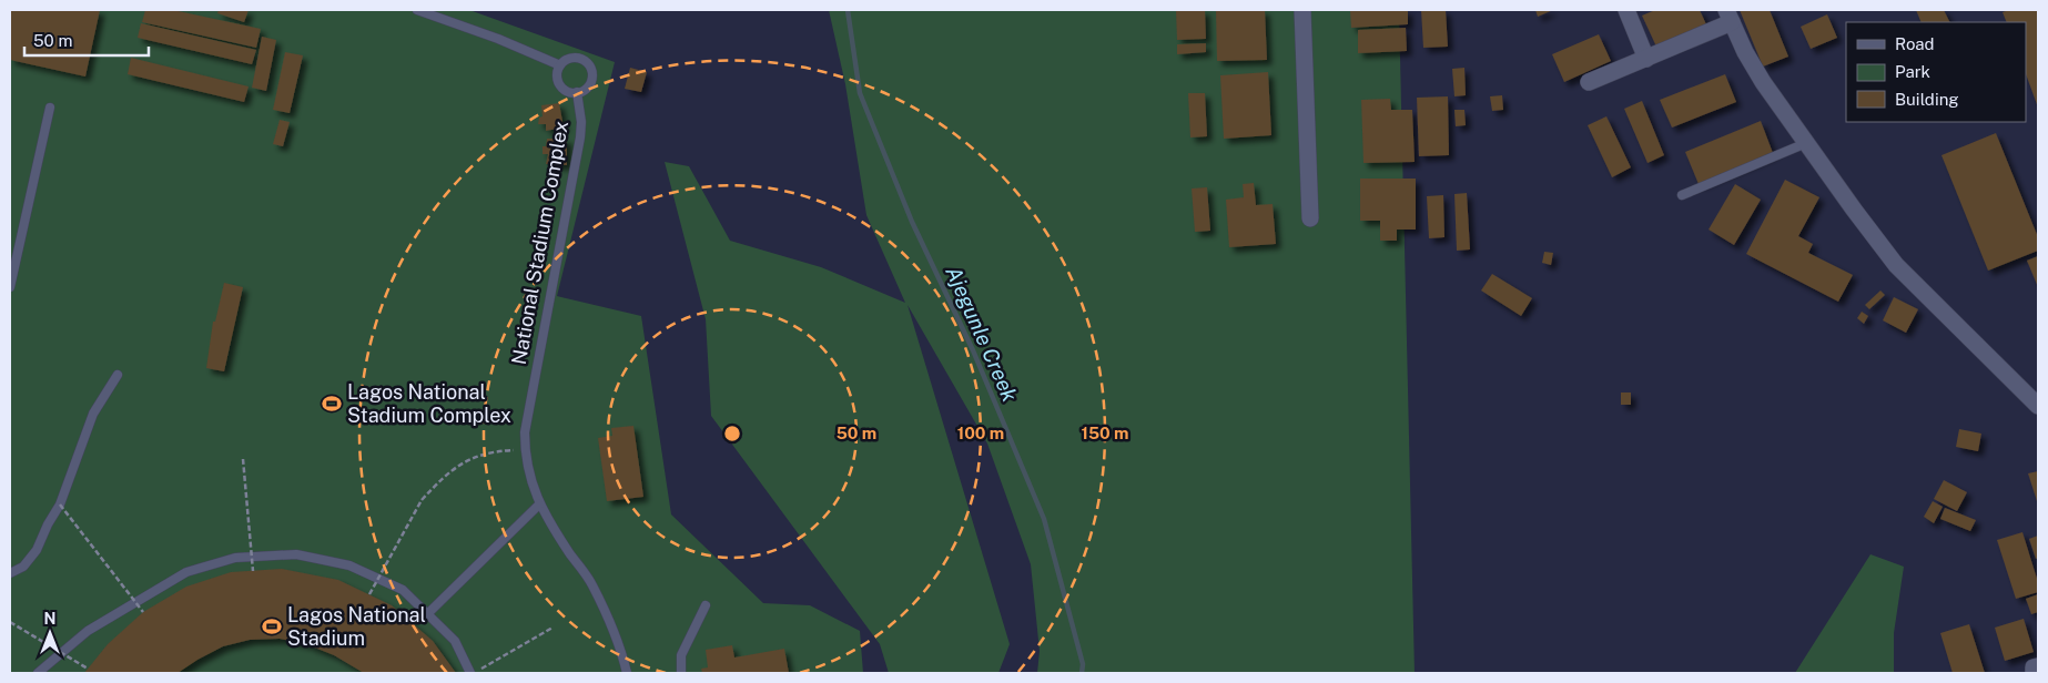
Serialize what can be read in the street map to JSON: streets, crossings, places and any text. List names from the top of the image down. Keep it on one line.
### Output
{"streets":{"lane":["National Stadium Complex"]},"water":["Ajegunle Creek"],"places":{"sports":["Lagos National Stadium Complex","Lagos National Stadium"]},"legend":["Road","Park","Building"],"scale_bar":"50 m","north":"top","rings":["50 m","100 m","150 m"]}
